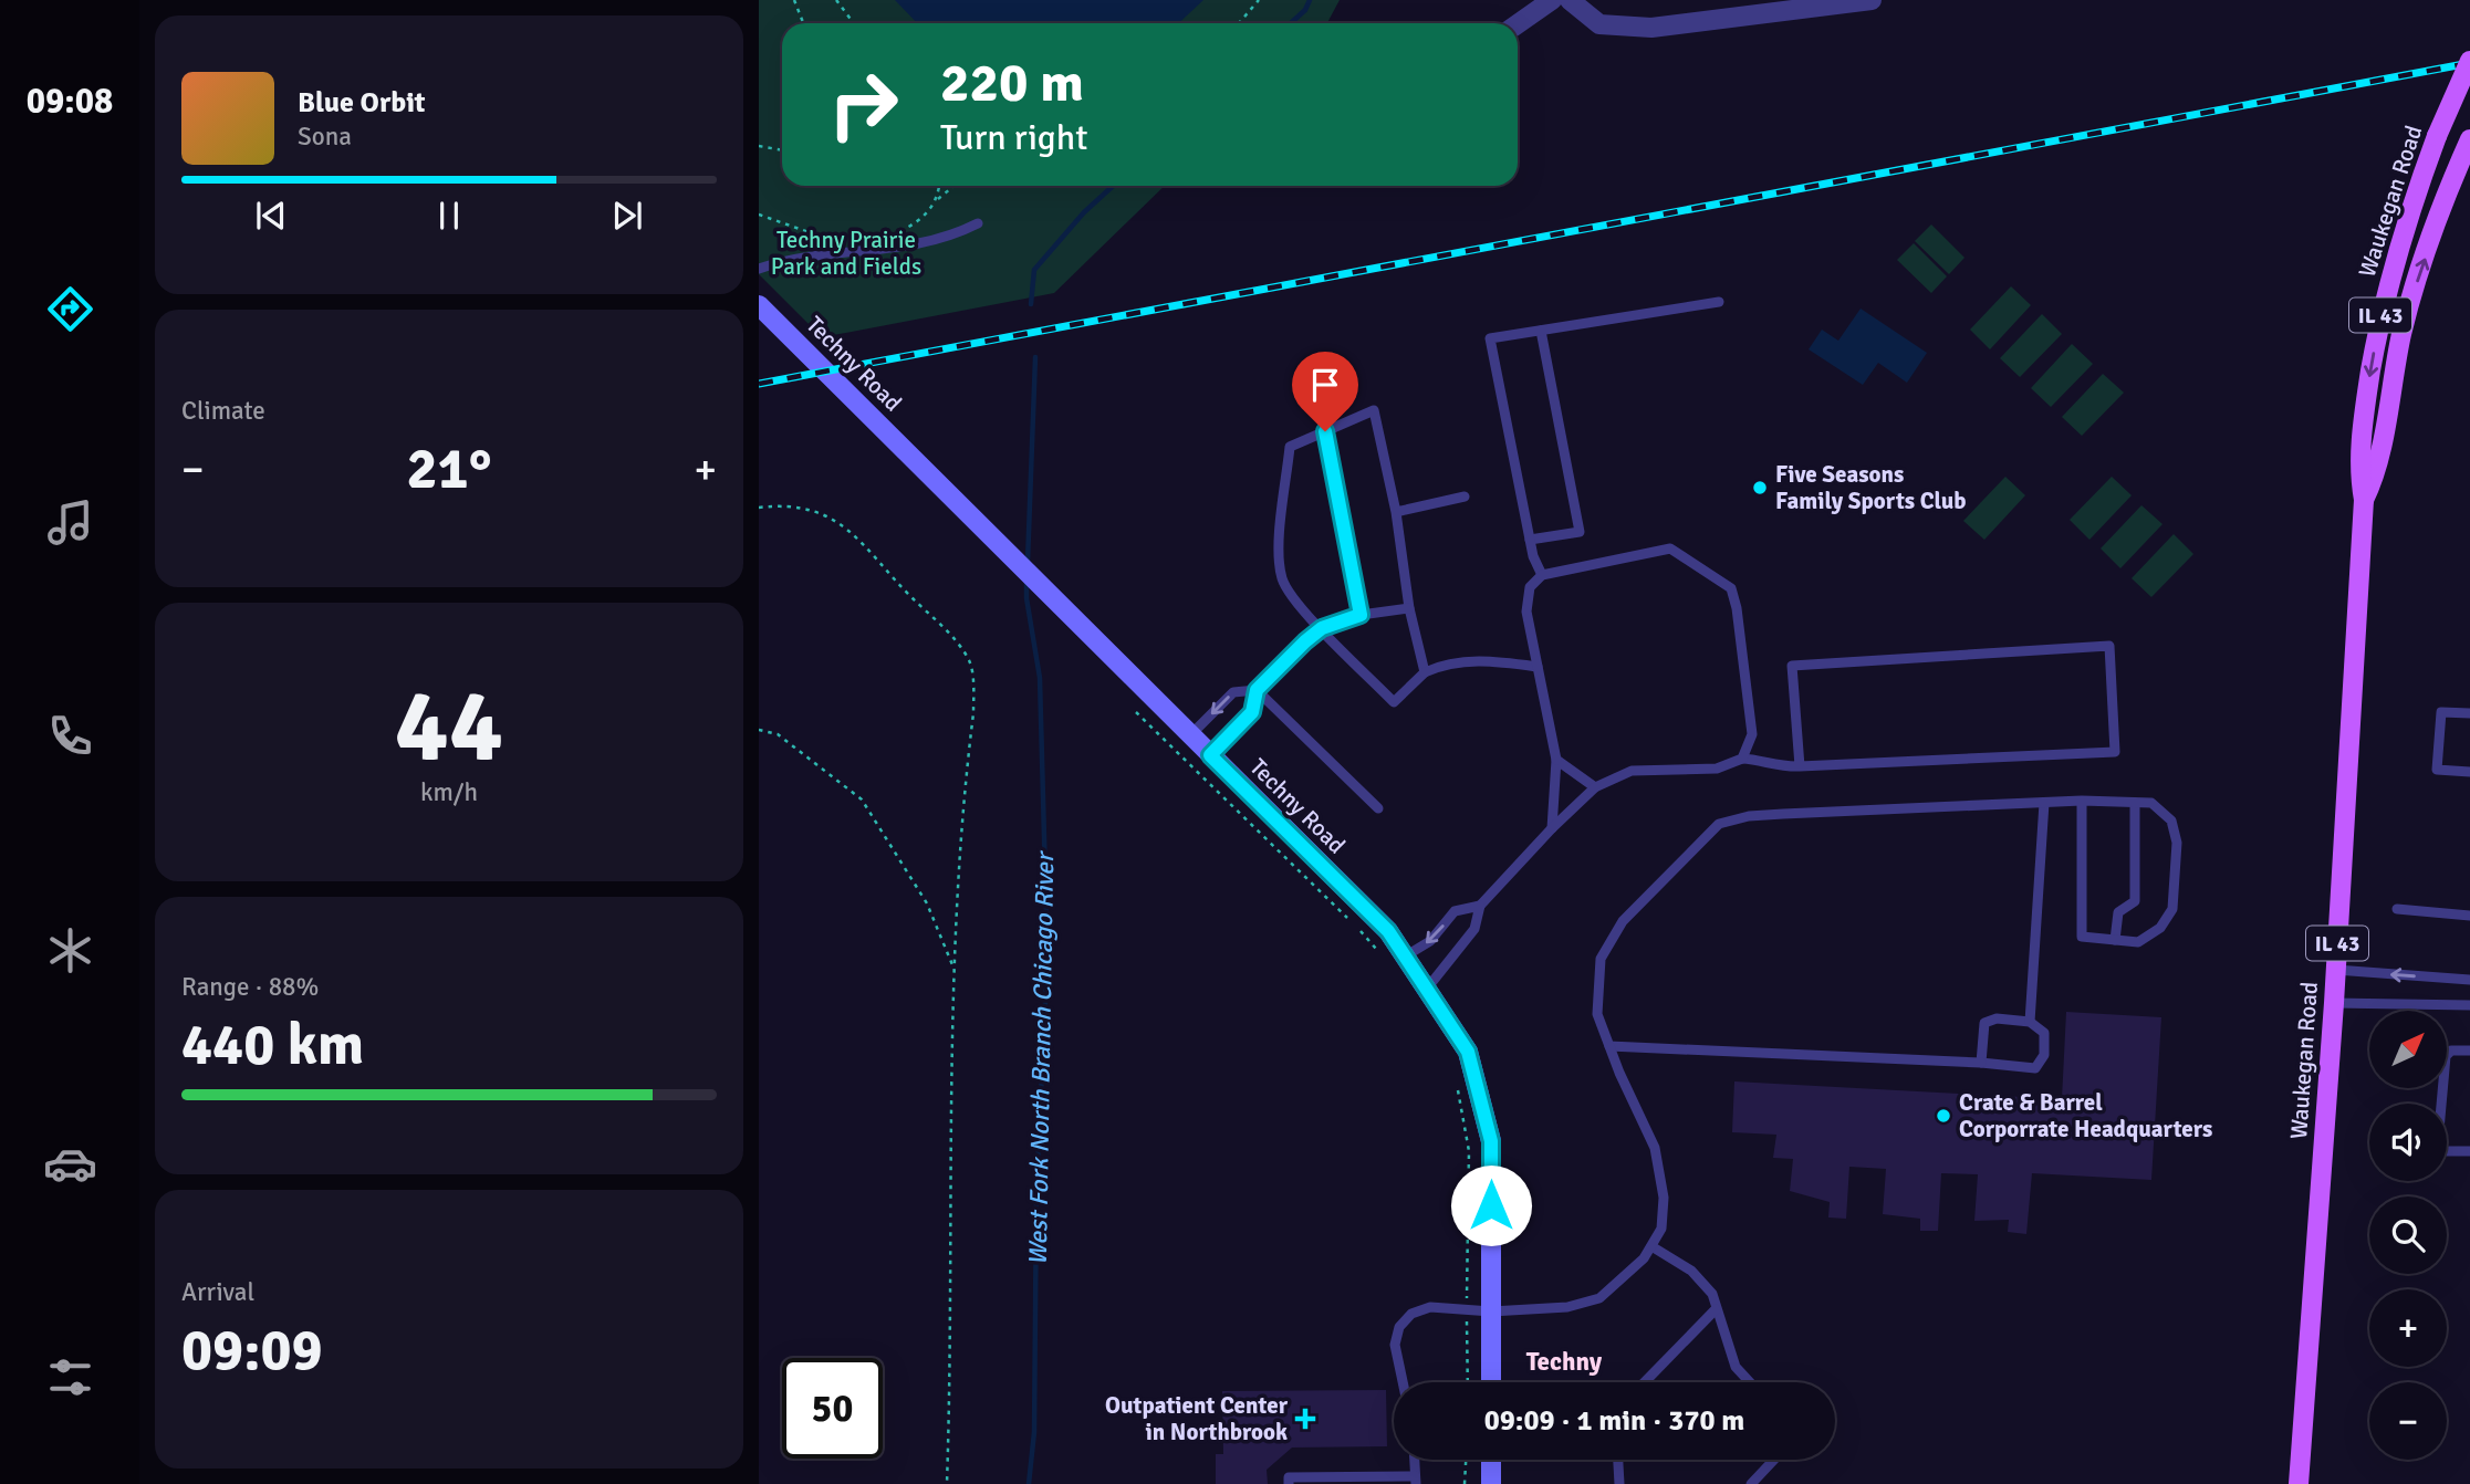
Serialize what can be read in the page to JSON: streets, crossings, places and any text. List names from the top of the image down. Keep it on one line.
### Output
{"streets":{"main road":["Waukegan Road","IL 43","Techny Road"]},"districts":["Techny"],"water":["West Fork North Branch Chicago River"],"parks":["Techny Prairie Park and Fields"],"places":{"other":["Five Seasons Family Sports Club","Crate & Barrel Corporrate Headquarters"],"health":["Outpatient Center in Northbrook"]},"north":"top right","page":{"tabs":"09:08","turn":["220 m","Turn right"],"song":["Blue Orbit","Sona"],"tile":["Climate",["44","km/h"],["Range · 88%","440 km"],["Arrival","09:09"]],"heat":["−","21°","+"],"map_buttons":["+","−"],"limit":"50","trip":"09:09 · 1 min · 370 m"}}
